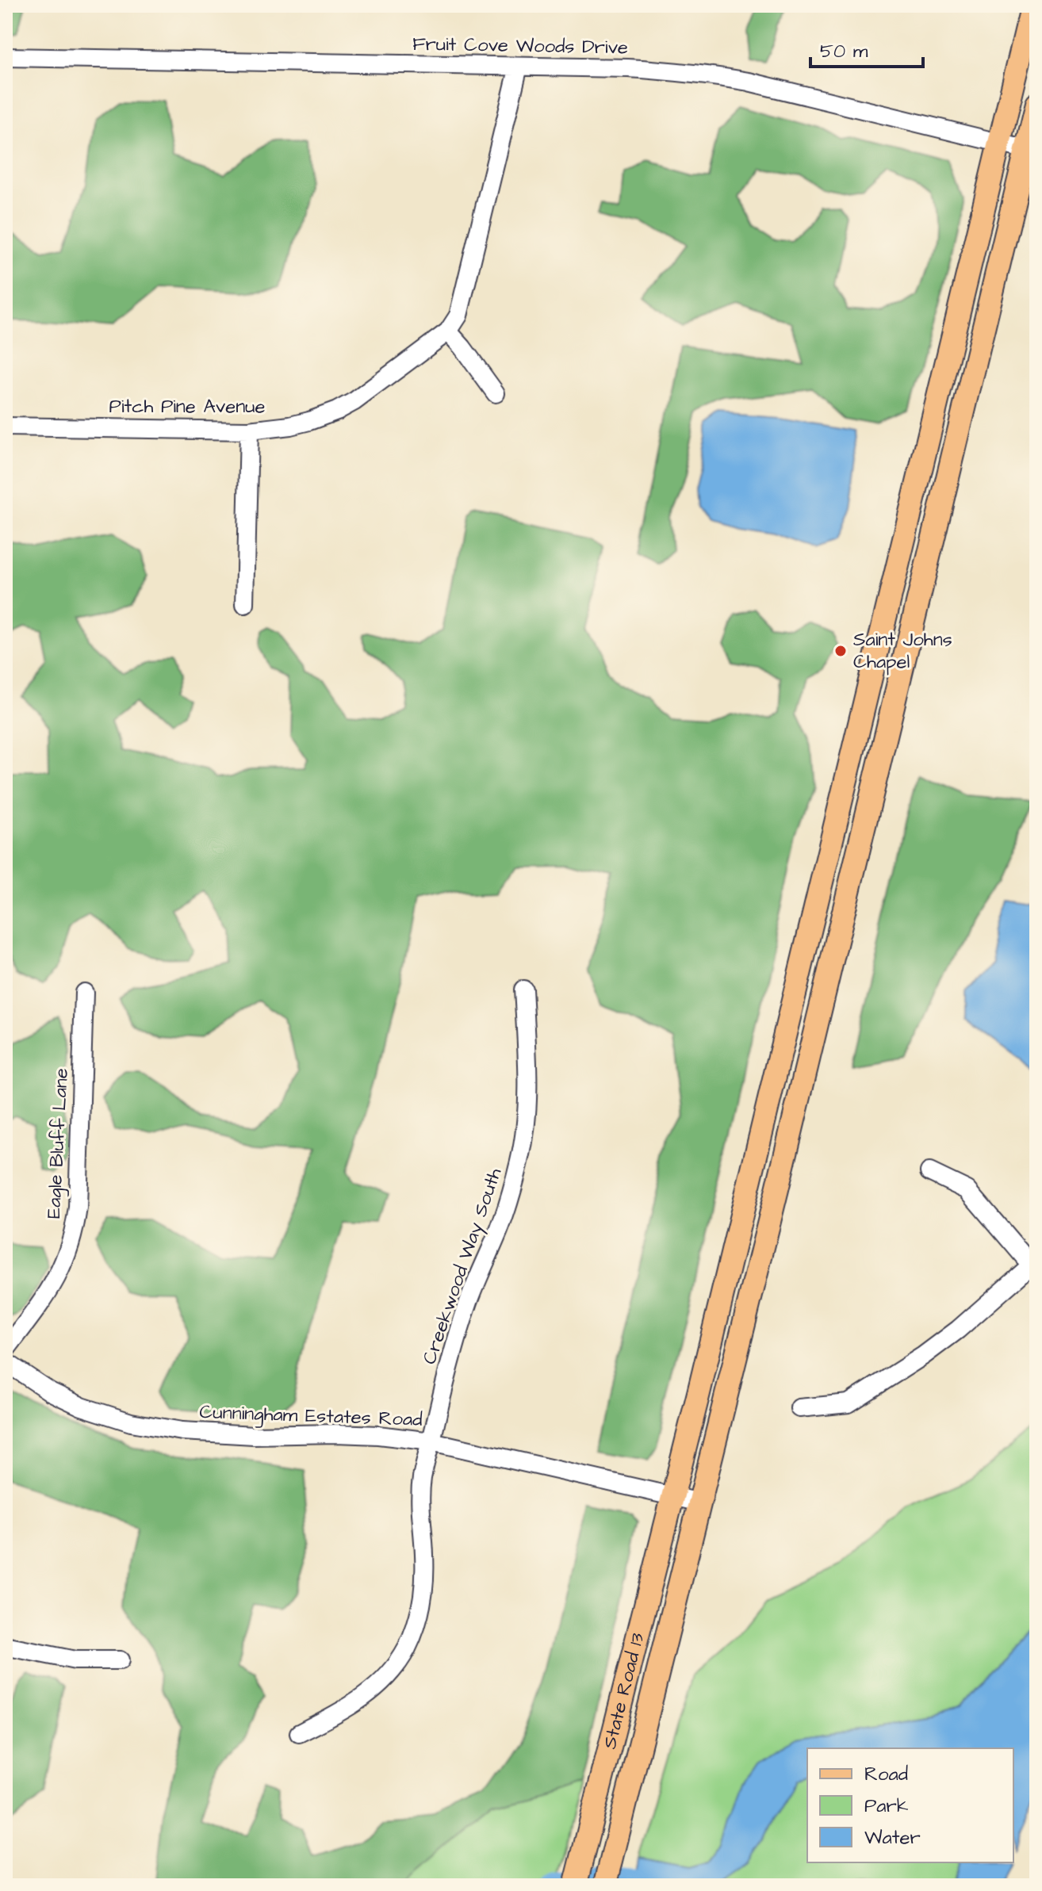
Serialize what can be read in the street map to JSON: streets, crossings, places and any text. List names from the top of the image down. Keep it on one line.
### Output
{"streets":{"main road":["State Road 13"],"street":["Fruit Cove Woods Drive","Pitch Pine Avenue","Eagle Bluff Lane","Creekwood Way South","Cunningham Estates Road"]},"crossings":[["Fruit Cove Woods Drive","Pitch Pine Avenue"],["Fruit Cove Woods Drive","State Road 13"],["Creekwood Way South","Cunningham Estates Road"],["Cunningham Estates Road","State Road 13"]],"places":["Saint Johns Chapel"],"legend":["Road","Park","Water"],"scale_bar":"50 m"}
